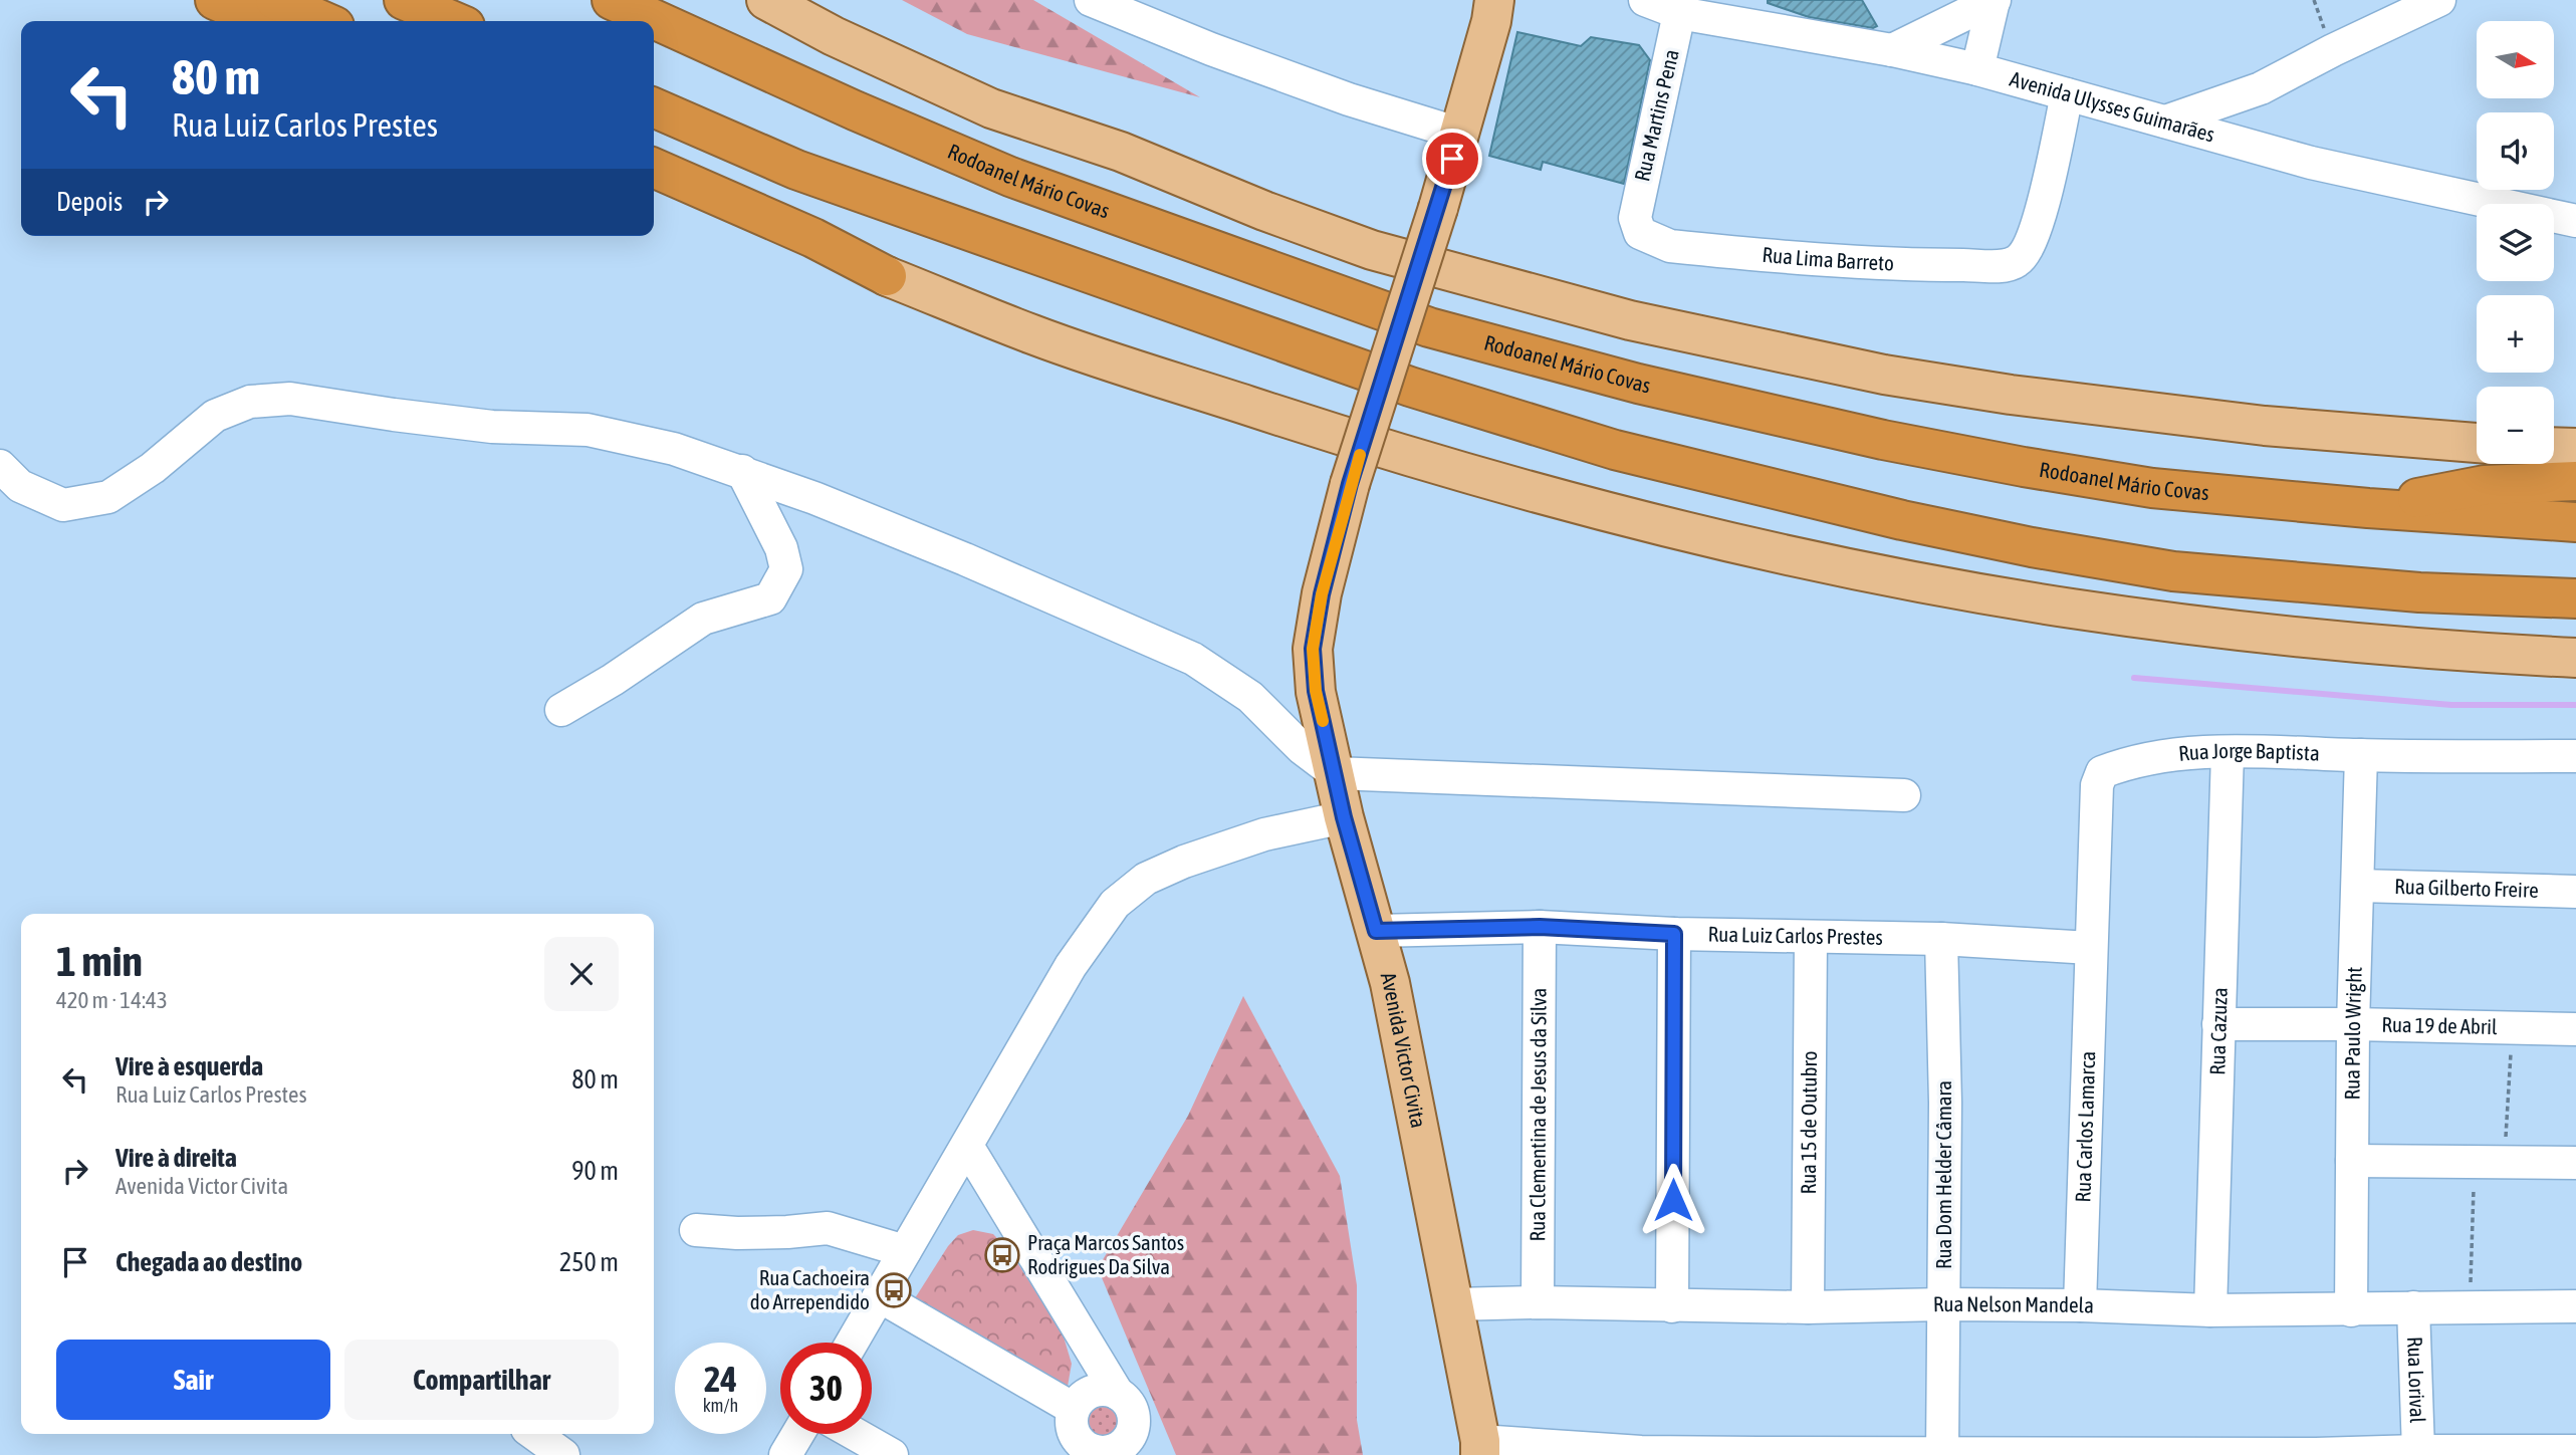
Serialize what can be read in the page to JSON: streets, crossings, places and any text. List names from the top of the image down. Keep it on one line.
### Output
{"streets":{"highway":["Rodoanel Mário Covas"],"main road":["Avenida Victor Civita"],"street":["Avenida Ulysses Guimarães","Rua Martins Pena","Rua Lima Barreto","Rua Jorge Baptista","Rua Gilberto Freire","Rua Luiz Carlos Prestes","Rua 19 de Abril","Rua Cazuza","Rua Paulo Wright","Rua Clementina de Jesus da Silva","Rua 15 de Outubro","Rua Carlos Lamarca","Rua Dom Helder Câmara","Rua Nelson Mandela","Rua Lorival"]},"crossings":[["Avenida Ulysses Guimarães","Rua Martins Pena"],["Avenida Ulysses Guimarães","Rua Lima Barreto"],["Rua Martins Pena","Rua Lima Barreto"],["Rua Jorge Baptista","Rua Luiz Carlos Prestes"],["Rua Jorge Baptista","Rua Cazuza"],["Rua Jorge Baptista","Rua Paulo Wright"],["Rua Jorge Baptista","Rua Carlos Lamarca"],["Rua Gilberto Freire","Rua Paulo Wright"],["Rua Luiz Carlos Prestes","Avenida Victor Civita"],["Rua Luiz Carlos Prestes","Rua Clementina de Jesus da Silva"],["Rua Luiz Carlos Prestes","Rua 15 de Outubro"],["Rua Luiz Carlos Prestes","Rua Carlos Lamarca"],["Rua Luiz Carlos Prestes","Rua Dom Helder Câmara"],["Rua 19 de Abril","Rua Cazuza"],["Rua 19 de Abril","Rua Paulo Wright"],["Rua Cazuza","Rua Nelson Mandela"],["Rua Paulo Wright","Rua Nelson Mandela"],["Avenida Victor Civita","Rua Nelson Mandela"],["Rua Clementina de Jesus da Silva","Rua Nelson Mandela"],["Rua 15 de Outubro","Rua Nelson Mandela"],["Rua Carlos Lamarca","Rua Nelson Mandela"],["Rua Dom Helder Câmara","Rua Nelson Mandela"],["Rua Nelson Mandela","Rua Lorival"]],"places":{"bus stop":["Praça Marcos Santos Rodrigues Da Silva","Rua Cachoeira do Arrependido"]},"north":"right","page":{"map_buttons":["+","−"],"turn":["80 m","Rua Luiz Carlos Prestes"],"then":"Depois","heading":["1 min","420 m · 14:43"],"list":[{"name":"Vire à esquerda","note":"Rua Luiz Carlos Prestes","value":"80 m"},{"name":"Vire à direita","note":"Avenida Victor Civita","value":"90 m"},{"name":"Chegada ao destino","value":"250 m"}],"buttons":["Sair","Compartilhar"],"speed":"24 km/h","limit":"30"}}
